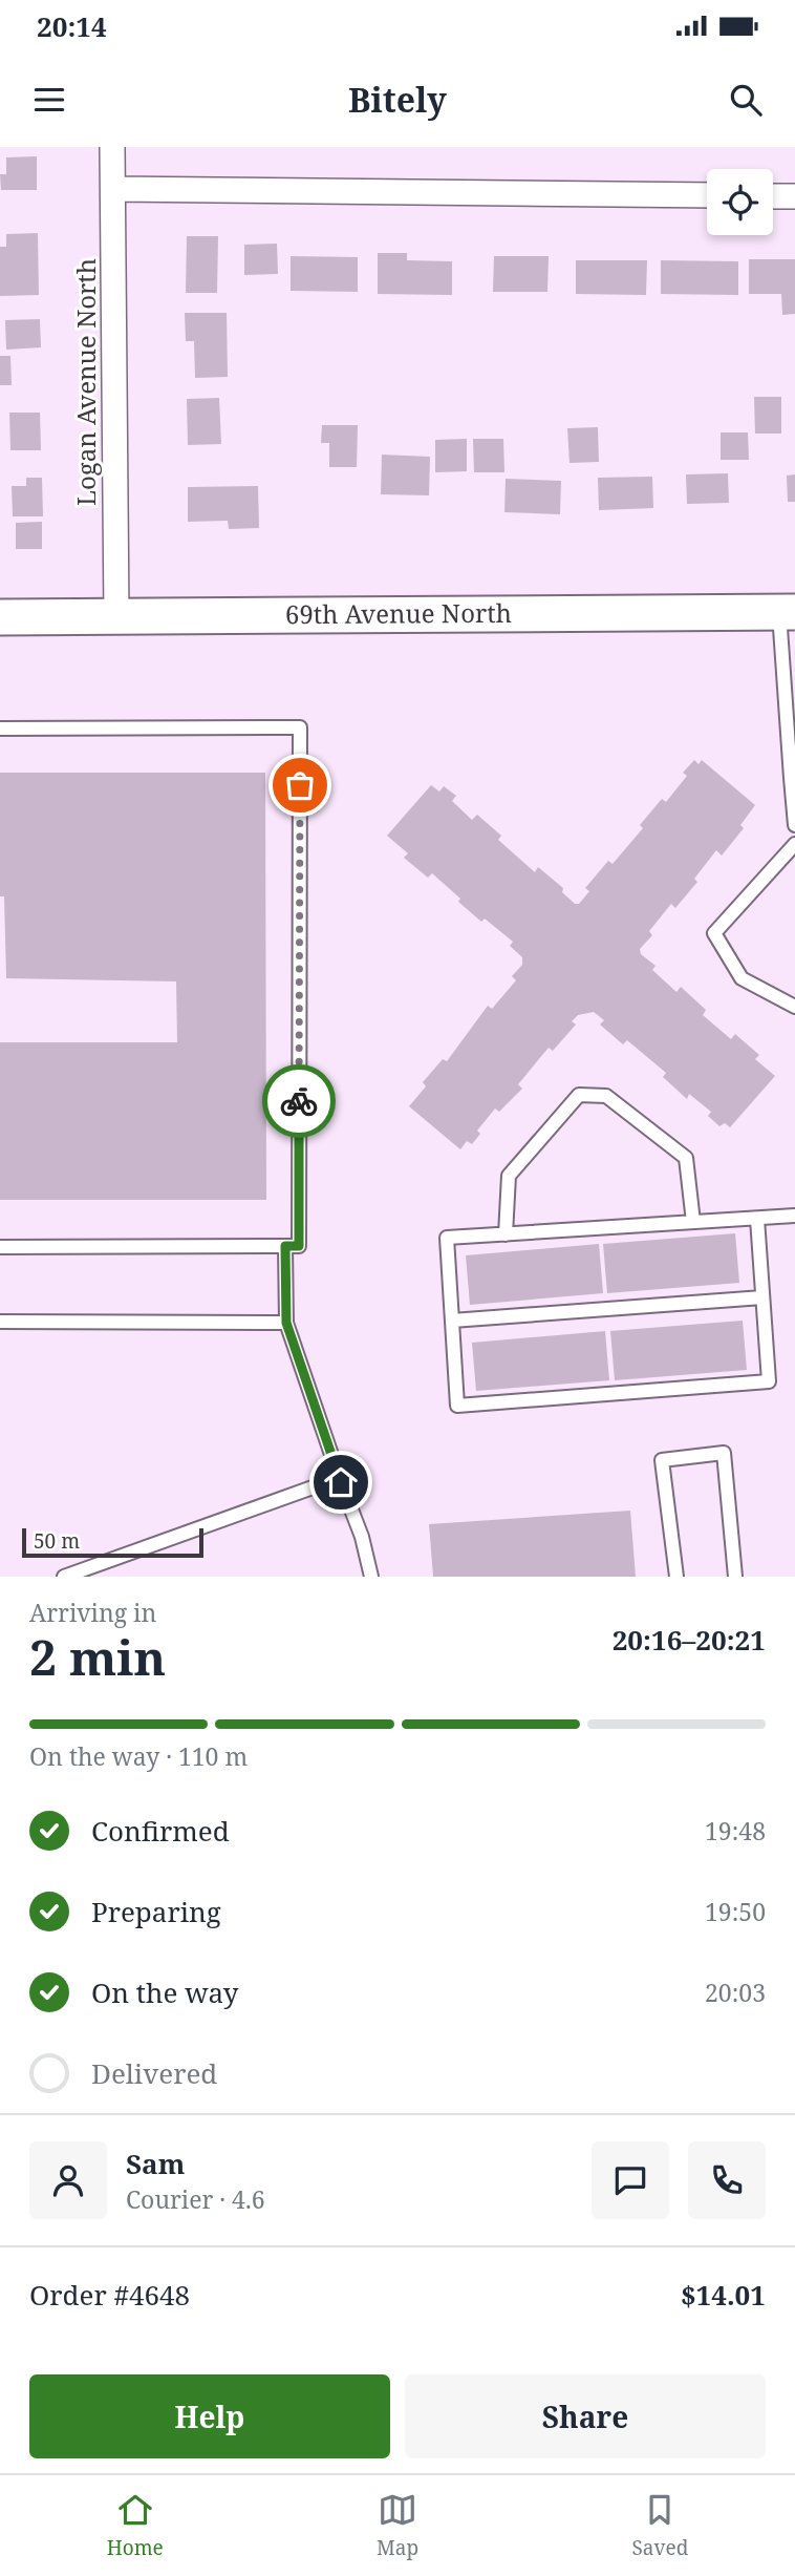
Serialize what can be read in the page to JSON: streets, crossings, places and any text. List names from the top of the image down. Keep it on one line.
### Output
{"streets":{"street":["Logan Avenue North","69th Avenue North"]},"crossings":[["Logan Avenue North","69th Avenue North"]],"scale_bar":"50 m","page":{"status":"20:14","header":"Bitely","scale":"50 m","heading":["2 min","Arriving in","20:16–20:21"],"panel":["Sam","Courier · 4.6","Order #4648","$14.01"],"bar":"On the way · 110 m","list":[["Confirmed","19:48"],["Preparing","19:50"],["On the way","20:03"],"Delivered"],"buttons":["Help","Share"],"tabs":["Home","Map","Saved"]}}
